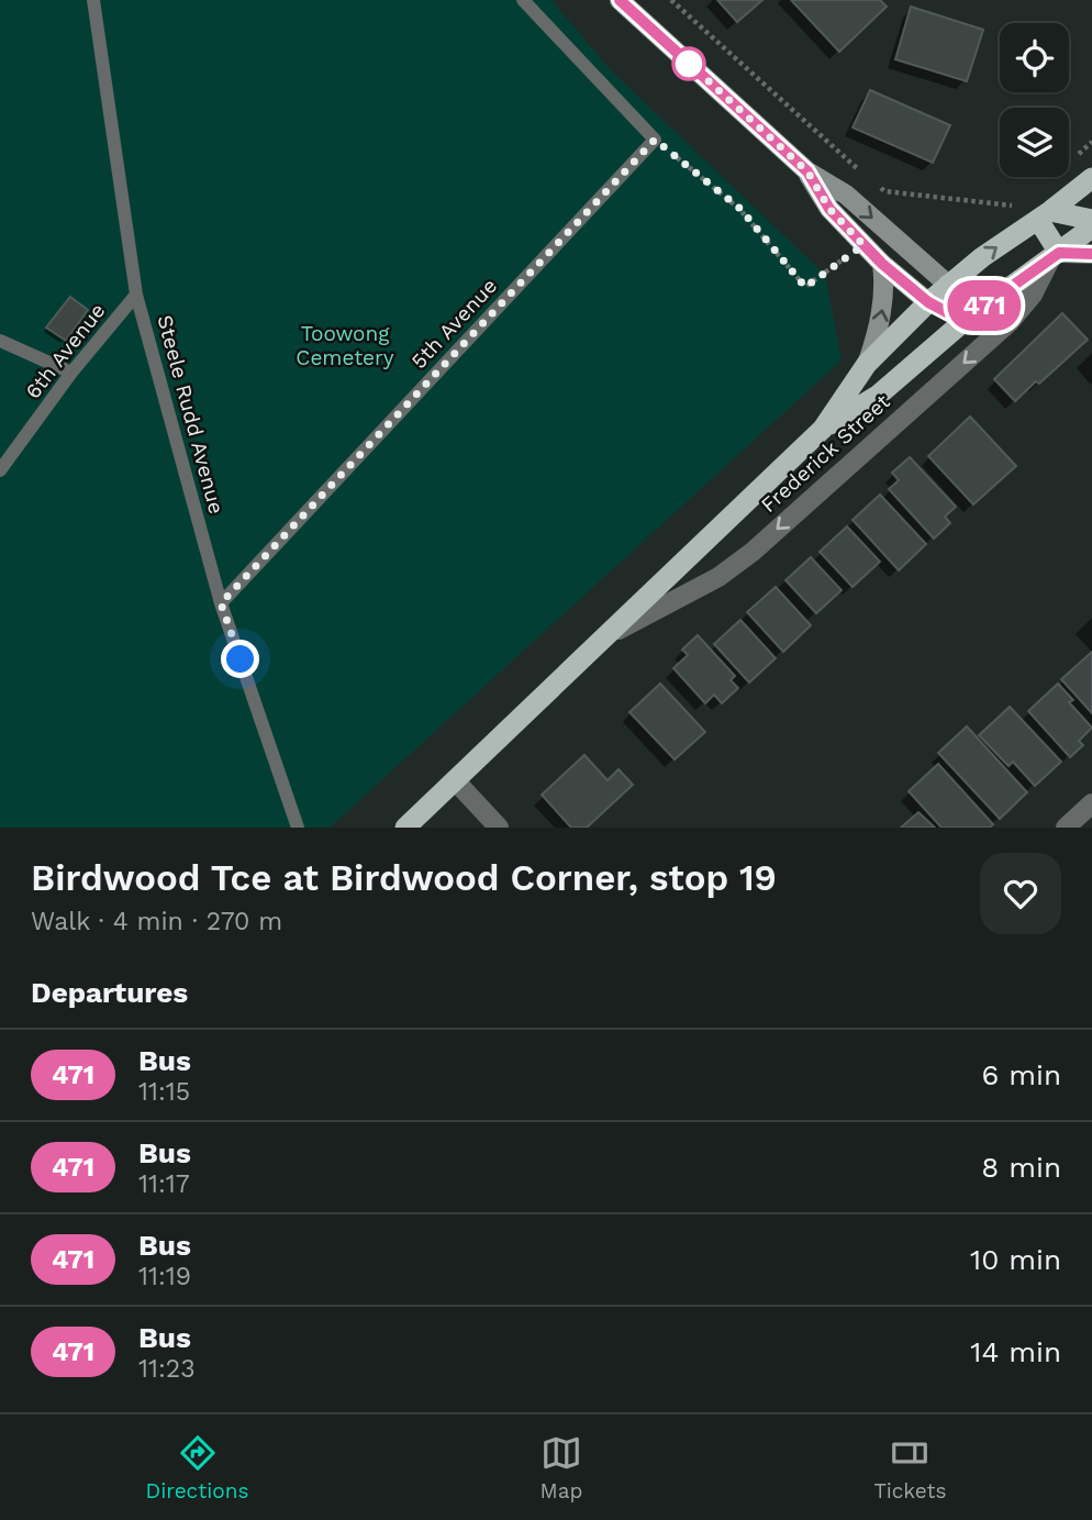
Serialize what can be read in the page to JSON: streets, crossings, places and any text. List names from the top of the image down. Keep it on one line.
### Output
{"streets":{"highway":["Frederick Street"],"lane":["5th Avenue","6th Avenue","Steele Rudd Avenue"]},"crossings":[["5th Avenue","Steele Rudd Avenue"],["6th Avenue","Steele Rudd Avenue"]],"parks":["Toowong Cemetery"],"lines":["bus line 471"],"page":{"on_map":"471","heading":[["Birdwood Tce at Birdwood Corner, stop 19","Walk · 4 min · 270 m"],"Departures"],"list":[{"mark":"471","name":"Bus","note":"11:15","value":"6 min"},{"mark":"471","name":"Bus","note":"11:17","value":"8 min"},{"mark":"471","name":"Bus","note":"11:19","value":"10 min"},{"mark":"471","name":"Bus","note":"11:23","value":"14 min"}],"tabs":["Directions","Map","Tickets"]}}
